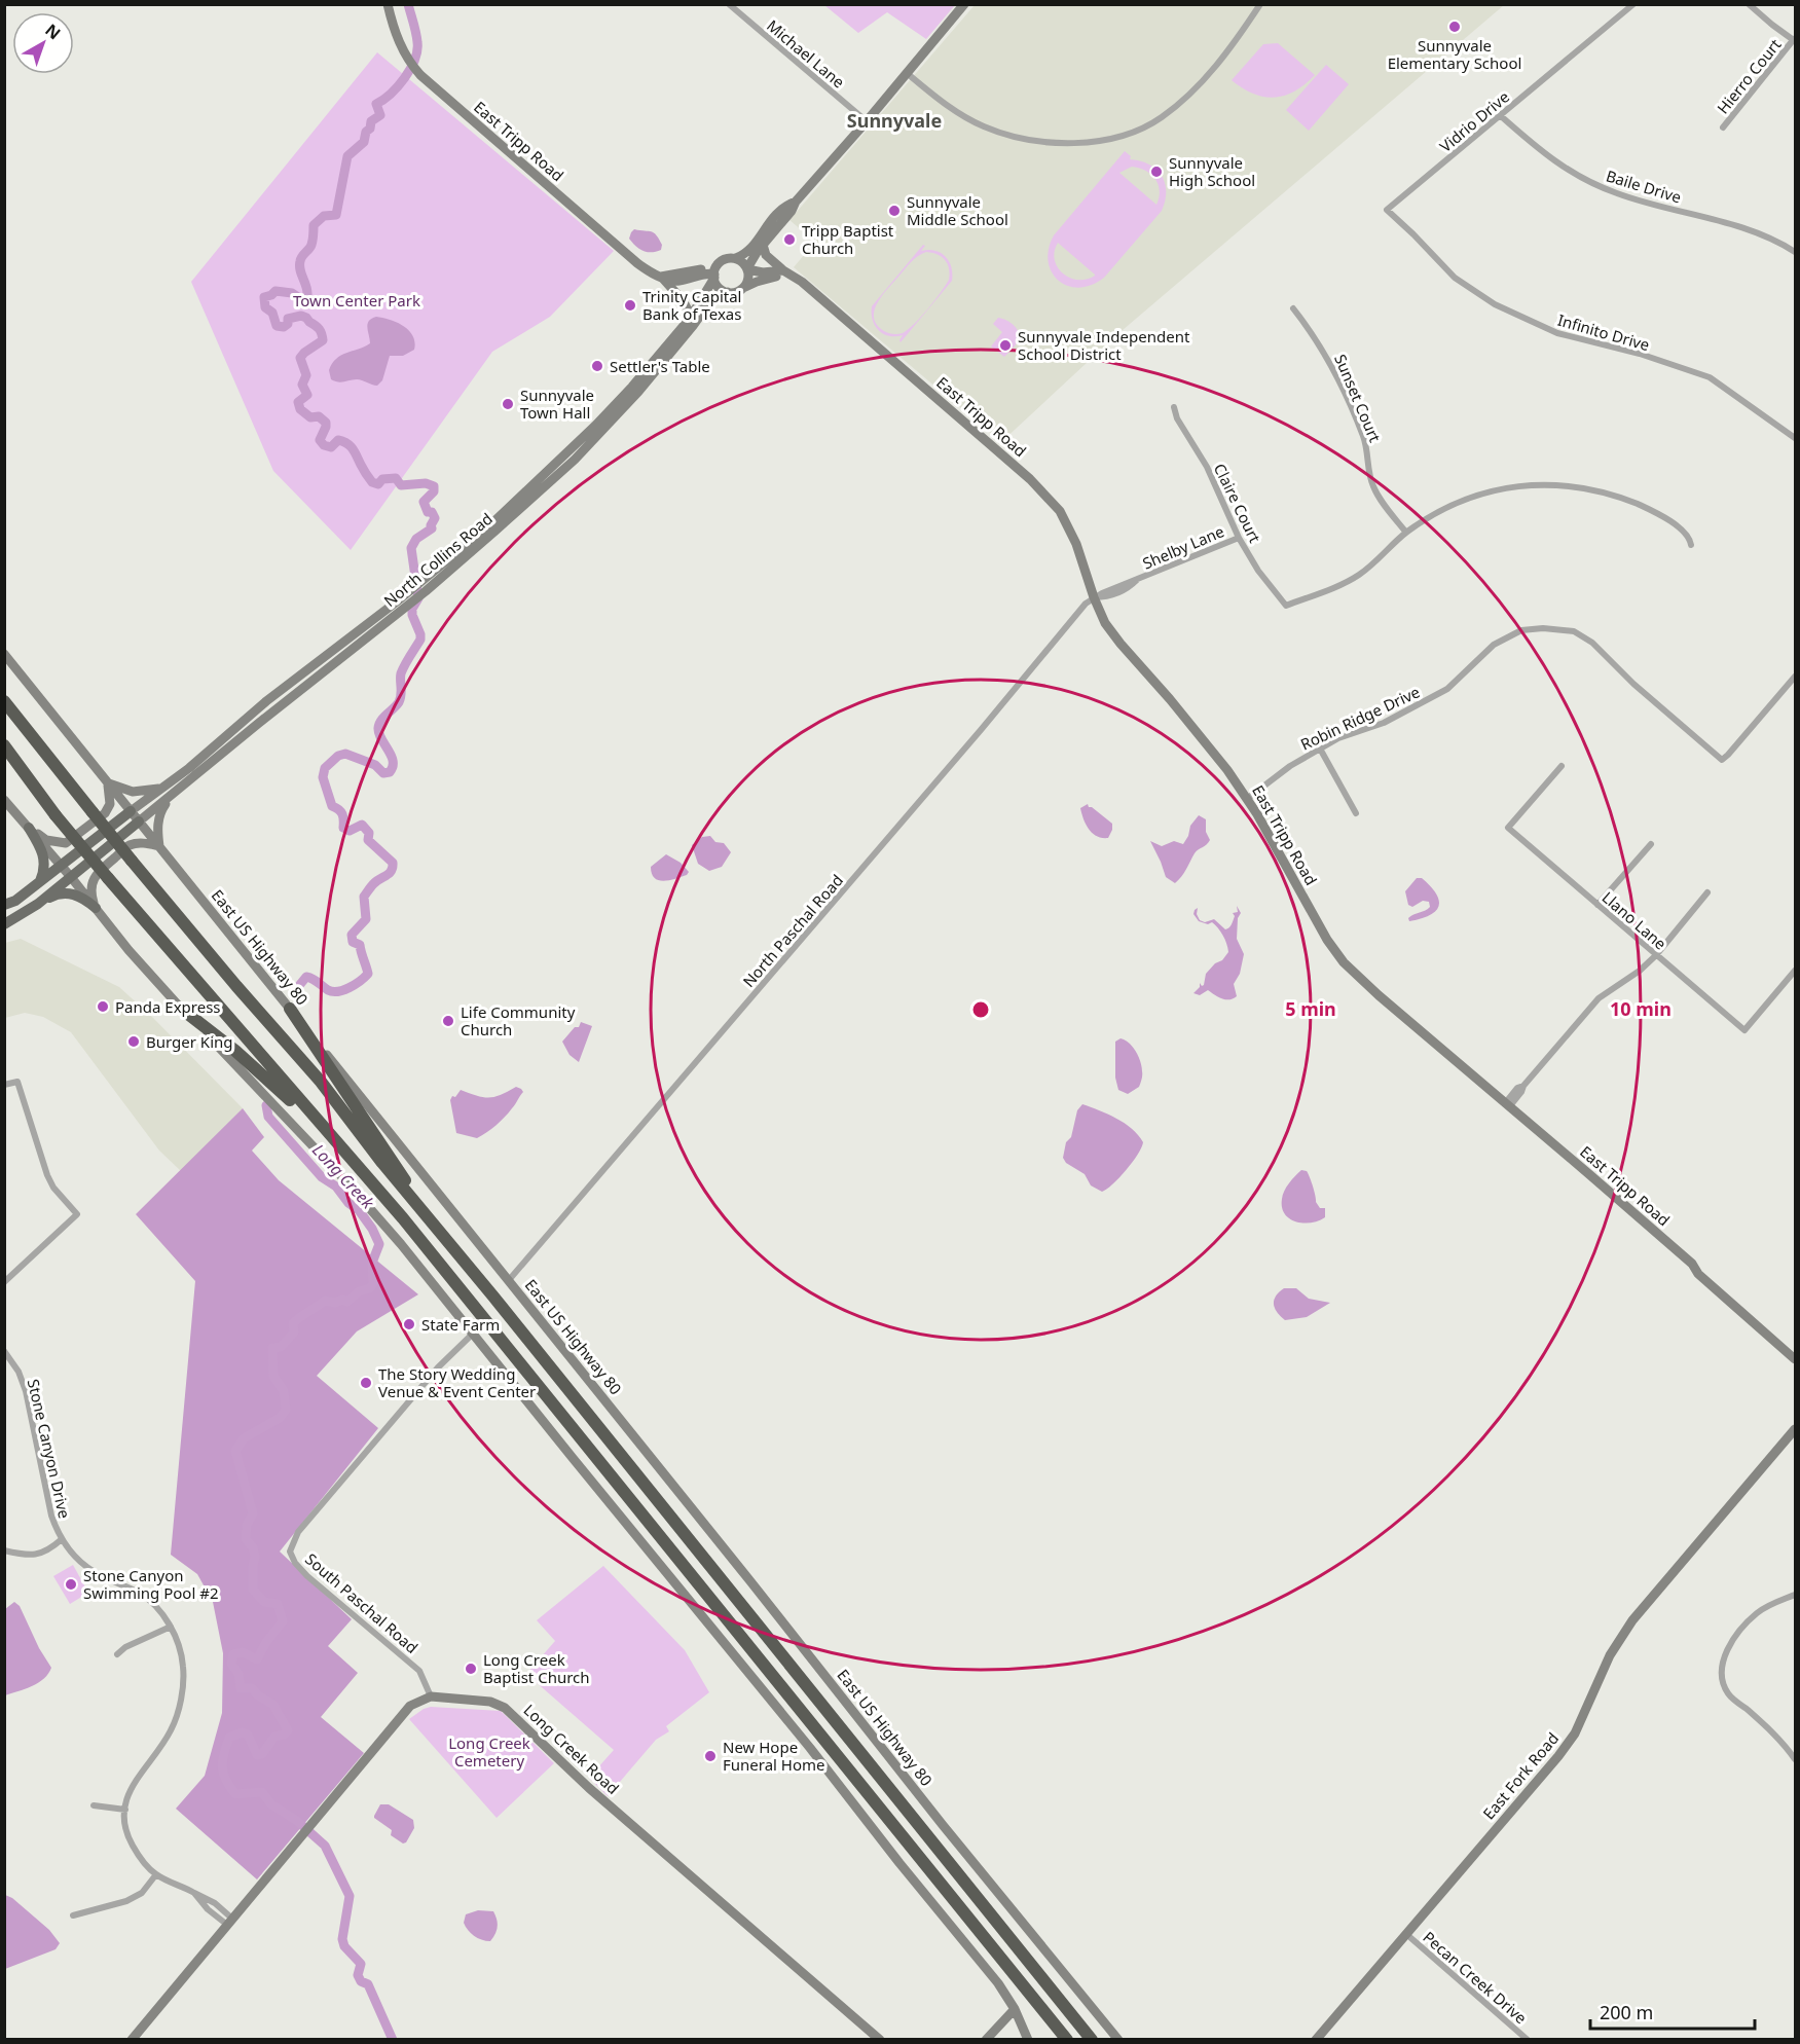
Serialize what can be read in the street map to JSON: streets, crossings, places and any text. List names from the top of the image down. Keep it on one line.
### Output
{"streets":{"street":["Michael Lane","Hierro Court","Vidrio Drive","East Tripp Road","Baile Drive","Infinito Drive","Sunset Court","Claire Court","Shelby Lane","North Collins Road","Robin Ridge Drive","Llano Lane","North Paschal Road","East US Highway 80","Stone Canyon Drive","South Paschal Road","Long Creek Road","East Fork Road","Pecan Creek Drive"]},"crossings":[["Vidrio Drive","Baile Drive"],["Vidrio Drive","Infinito Drive"],["East Tripp Road","Shelby Lane"],["East Tripp Road","North Collins Road"],["East Tripp Road","Robin Ridge Drive"],["East Tripp Road","North Paschal Road"],["Sunset Court","Claire Court"],["Claire Court","Shelby Lane"],["Shelby Lane","North Paschal Road"],["North Collins Road","East US Highway 80"],["North Paschal Road","East US Highway 80"],["South Paschal Road","Long Creek Road"],["East Fork Road","Pecan Creek Drive"]],"districts":["Sunnyvale"],"water":["Long Creek"],"parks":["Town Center Park","Long Creek Cemetery"],"places":["Sunnyvale Elementary School","Sunnyvale High School","Sunnyvale Middle School","Tripp Baptist Church","Trinity Capital Bank of Texas","Sunnyvale Independent School District","Settler's Table","Sunnyvale Town Hall","Panda Express","Life Community Church","Burger King","State Farm","The Story Wedding Venue & Event Center","Stone Canyon Swimming Pool #2","Long Creek Baptist Church","New Hope Funeral Home"],"scale_bar":"200 m","north":"top right","rings":["5 min","10 min"]}
